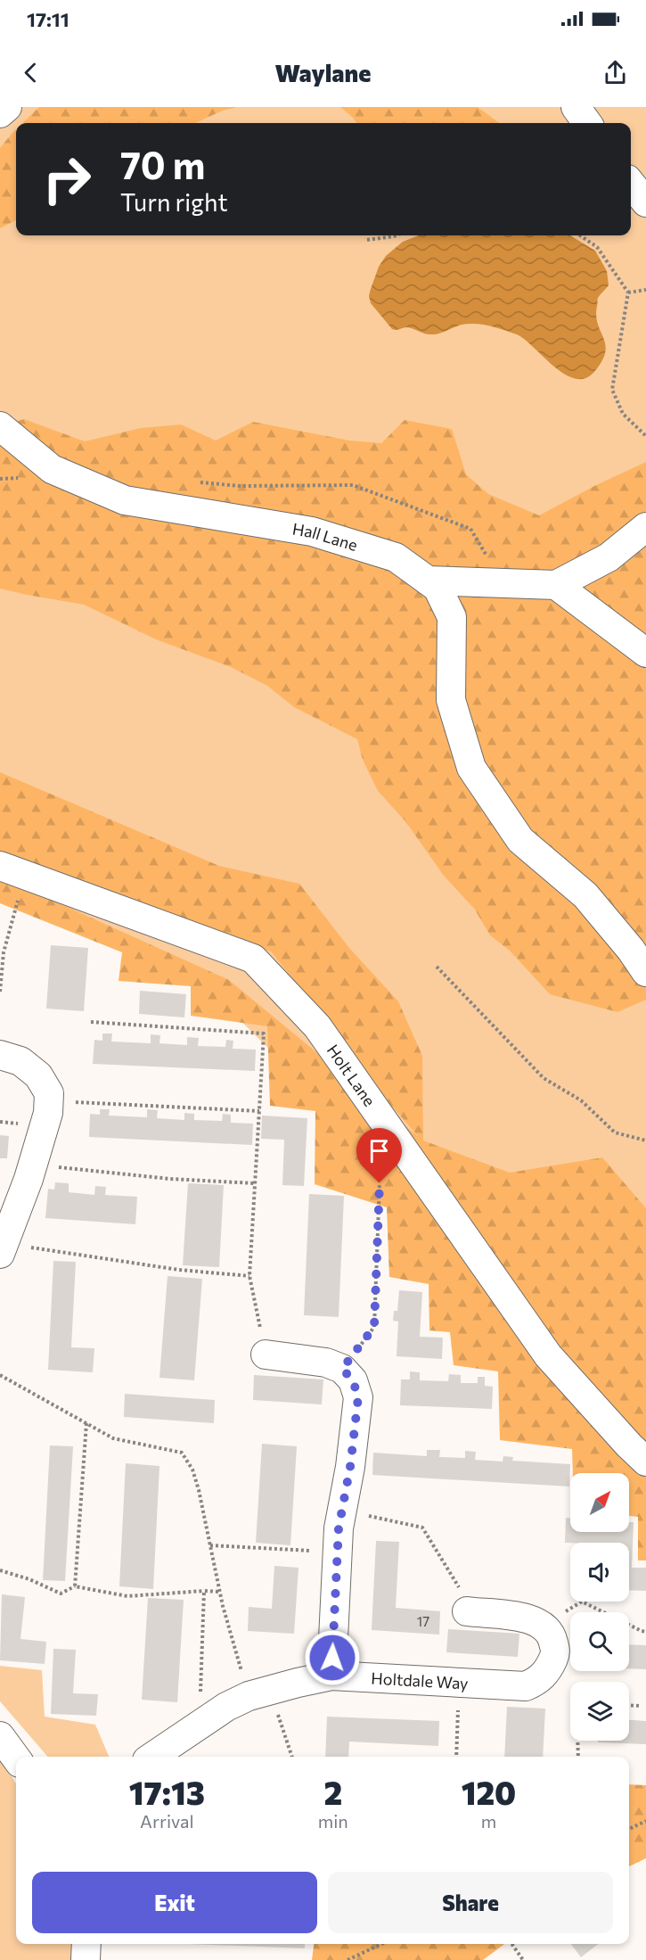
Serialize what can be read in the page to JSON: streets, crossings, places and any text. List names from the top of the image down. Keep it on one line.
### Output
{"streets":{"street":["Hall Lane","Holt Lane","Holtdale Way"]},"house_numbers":["17"],"north":"top right","page":{"status":"17:11","header":"Waylane","turn":["70 m","Turn right"],"eta":["17:13","Arrival","2","min","120","m"],"buttons":["Exit","Share"]}}
